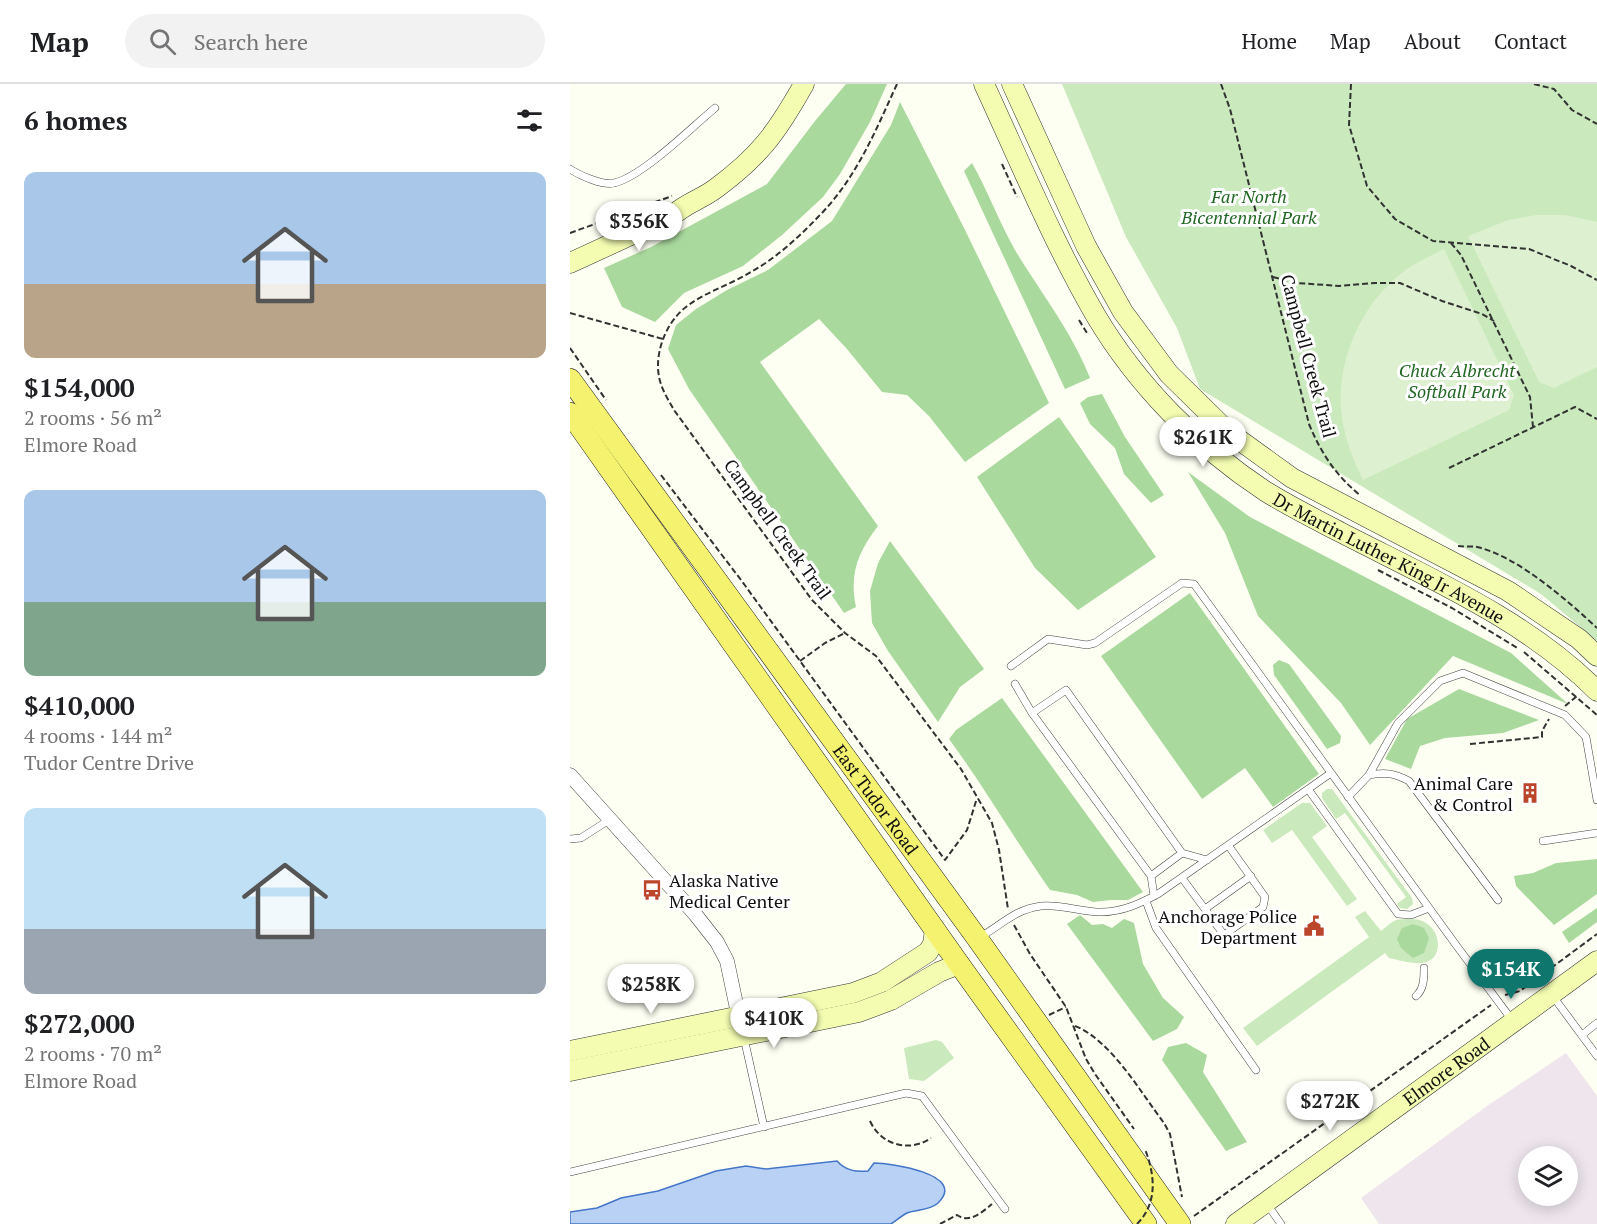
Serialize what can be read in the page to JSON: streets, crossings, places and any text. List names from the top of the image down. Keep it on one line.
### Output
{"streets":{"main road":["East Tudor Road"],"street":["Dr Martin Luther King Jr Avenue","Elmore Road"],"path":["Campbell Creek Trail"]},"parks":["Far North Bicentennial Park","Chuck Albrecht Softball Park"],"places":{"building":["Animal Care & Control"],"bus stop":["Alaska Native Medical Center"],"public building":["Anchorage Police Department"]},"page":{"header":"Map","search":"Search here","nav":["Home","Map","About","Contact"],"heading":"6 homes","list":[{"name":"$154,000","note":"2 rooms · 56 m² · Elmore Road"},{"name":"$410,000","note":"4 rooms · 144 m² · Tudor Centre Drive"},{"name":"$272,000","note":"2 rooms · 70 m² · Elmore Road"}],"price":["$356K","$261K","$154K","$258K","$410K","$272K"]}}
